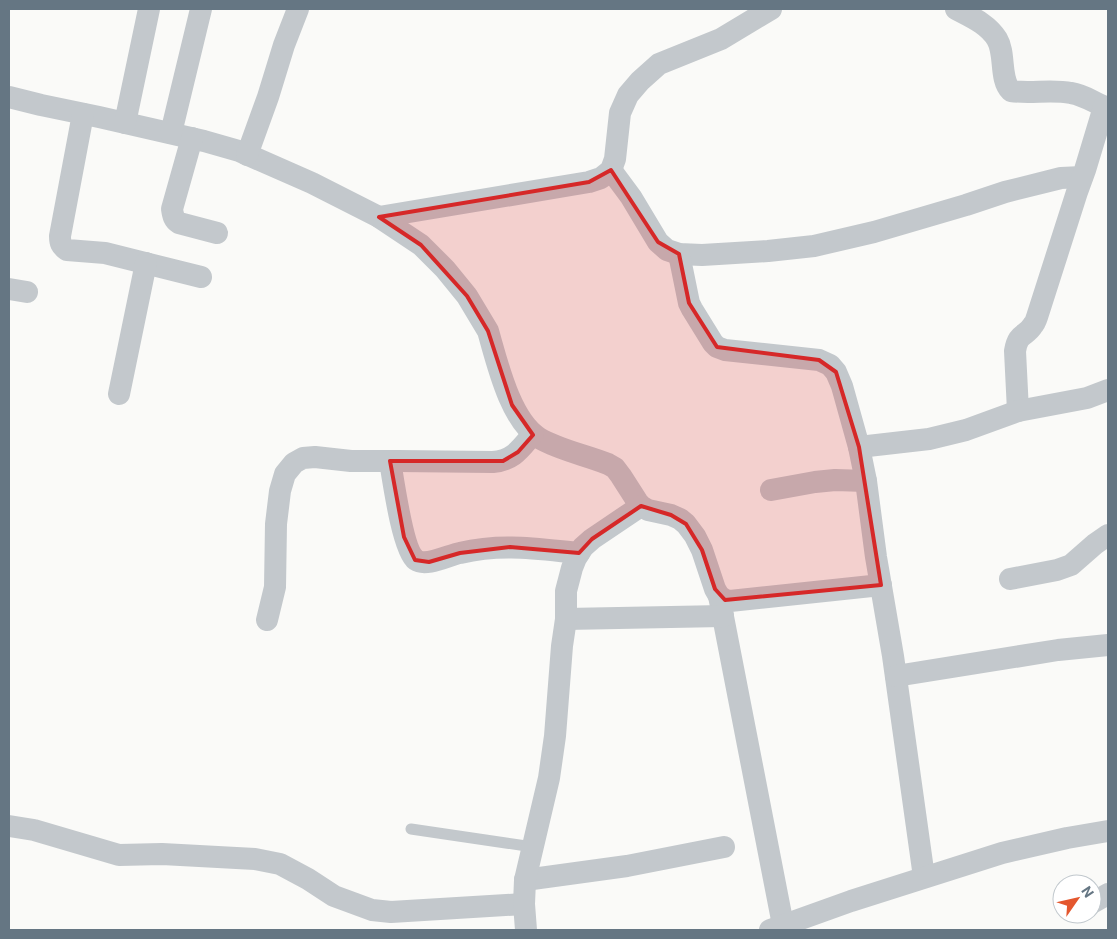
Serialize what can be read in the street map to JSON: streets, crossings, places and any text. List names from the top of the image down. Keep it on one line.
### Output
{"north":"top right"}
